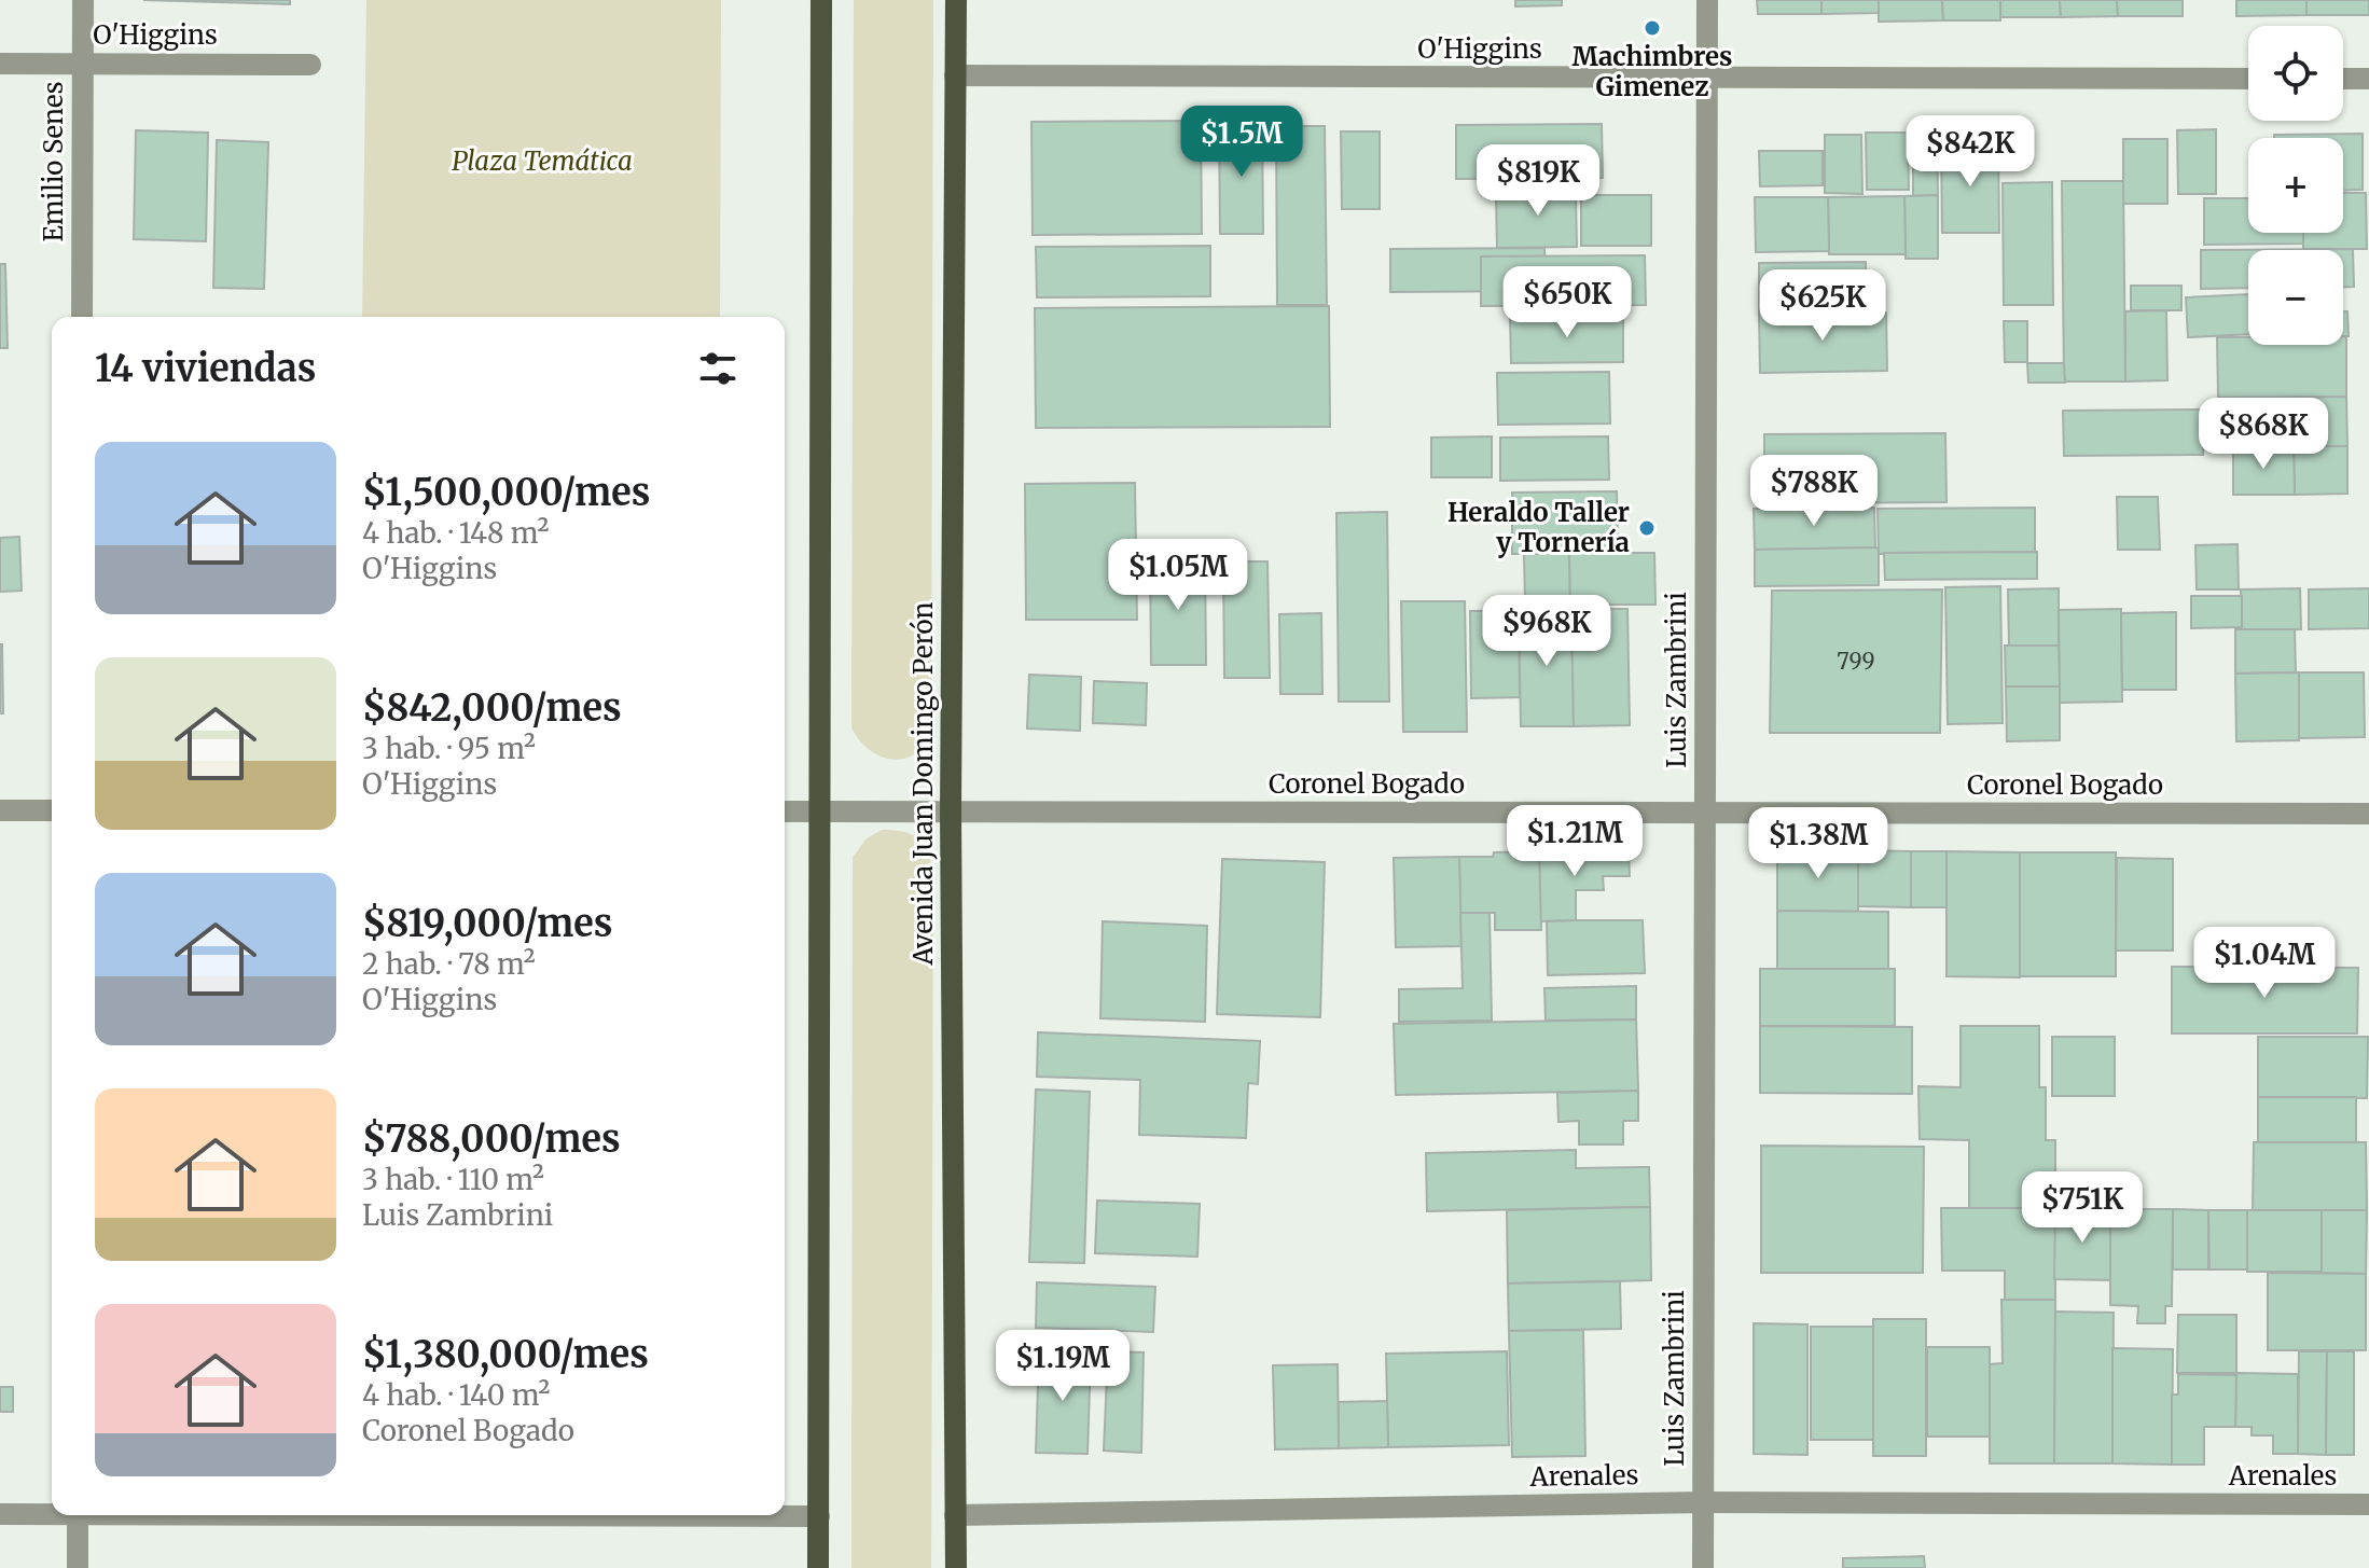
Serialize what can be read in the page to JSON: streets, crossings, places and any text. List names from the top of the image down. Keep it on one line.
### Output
{"streets":{"main road":["Avenida Juan Domingo Perón"],"street":["O'Higgins","Emilio Senes","Luis Zambrini","Coronel Bogado","Arenales"]},"crossings":[["O'Higgins","Emilio Senes"],["O'Higgins","Luis Zambrini"],["O'Higgins","Avenida Juan Domingo Perón"],["Luis Zambrini","Coronel Bogado"],["Luis Zambrini","Arenales"],["Avenida Juan Domingo Perón","Coronel Bogado"],["Avenida Juan Domingo Perón","Arenales"]],"parks":["Plaza Temática"],"places":["Machimbres Gimenez","Heraldo Taller y Tornería"],"house_numbers":["799"],"page":{"map_buttons":["+","−"],"price":["$1.5M","$842K","$819K","$650K","$625K","$868K","$788K","$1.05M","$968K","$1.21M","$1.38M","$1.04M","$751K","$1.19M"],"heading":"14 viviendas","list":[{"name":"$1,500,000/mes","note":"4 hab. · 148 m² · O'Higgins"},{"name":"$842,000/mes","note":"3 hab. · 95 m² · O'Higgins"},{"name":"$819,000/mes","note":"2 hab. · 78 m² · O'Higgins"},{"name":"$788,000/mes","note":"3 hab. · 110 m² · Luis Zambrini"},{"name":"$1,380,000/mes","note":"4 hab. · 140 m² · Coronel Bogado"}]}}
